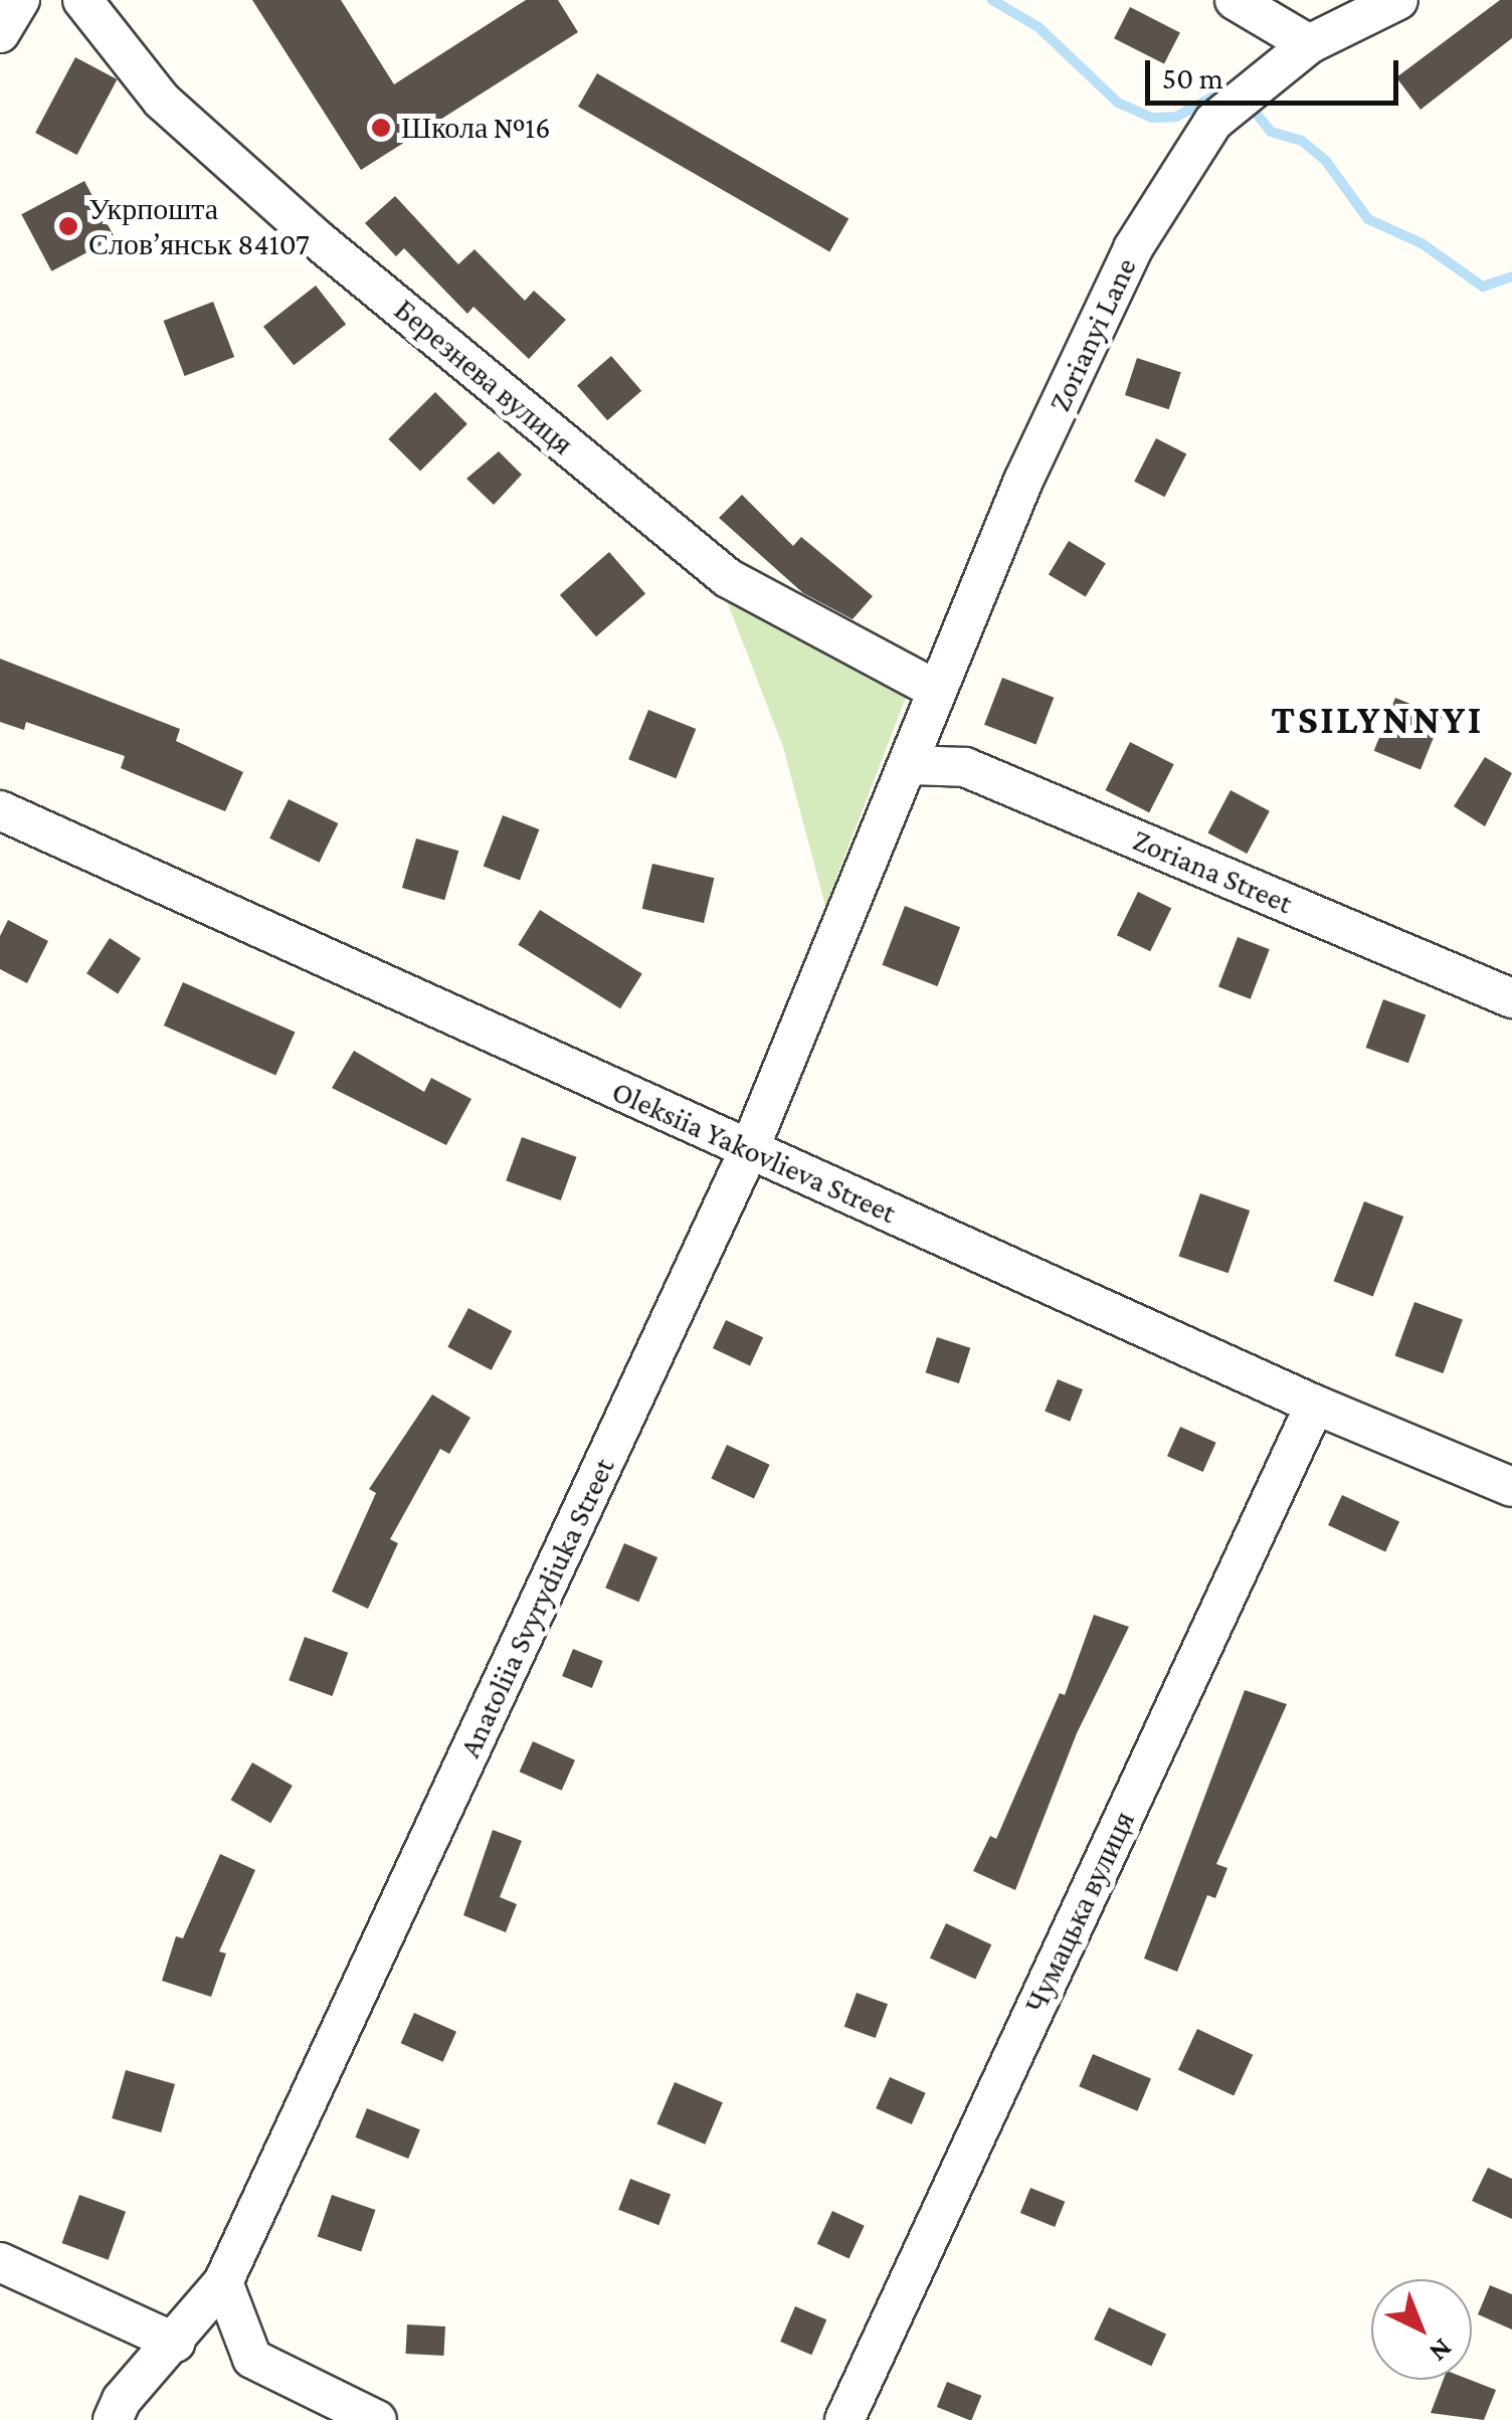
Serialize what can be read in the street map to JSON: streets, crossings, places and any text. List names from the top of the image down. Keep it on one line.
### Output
{"streets":{"street":["Zorianyi Lane","Березнева вулиця","Zoriana Street","Oleksiia Yakovlieva Street","Anatoliia Svyrydiuka Street","Чумацька вулиця"]},"crossings":[["Zorianyi Lane","Березнева вулиця"],["Zorianyi Lane","Zoriana Street"],["Zorianyi Lane","Anatoliia Svyrydiuka Street"],["Zoriana Street","Anatoliia Svyrydiuka Street"],["Oleksiia Yakovlieva Street","Anatoliia Svyrydiuka Street"],["Oleksiia Yakovlieva Street","Чумацька вулиця"]],"districts":["TSILYNNYI"],"places":["Школа №16","Укрпошта Слов’янськ 84107"],"scale_bar":"50 m","north":"bottom right"}
